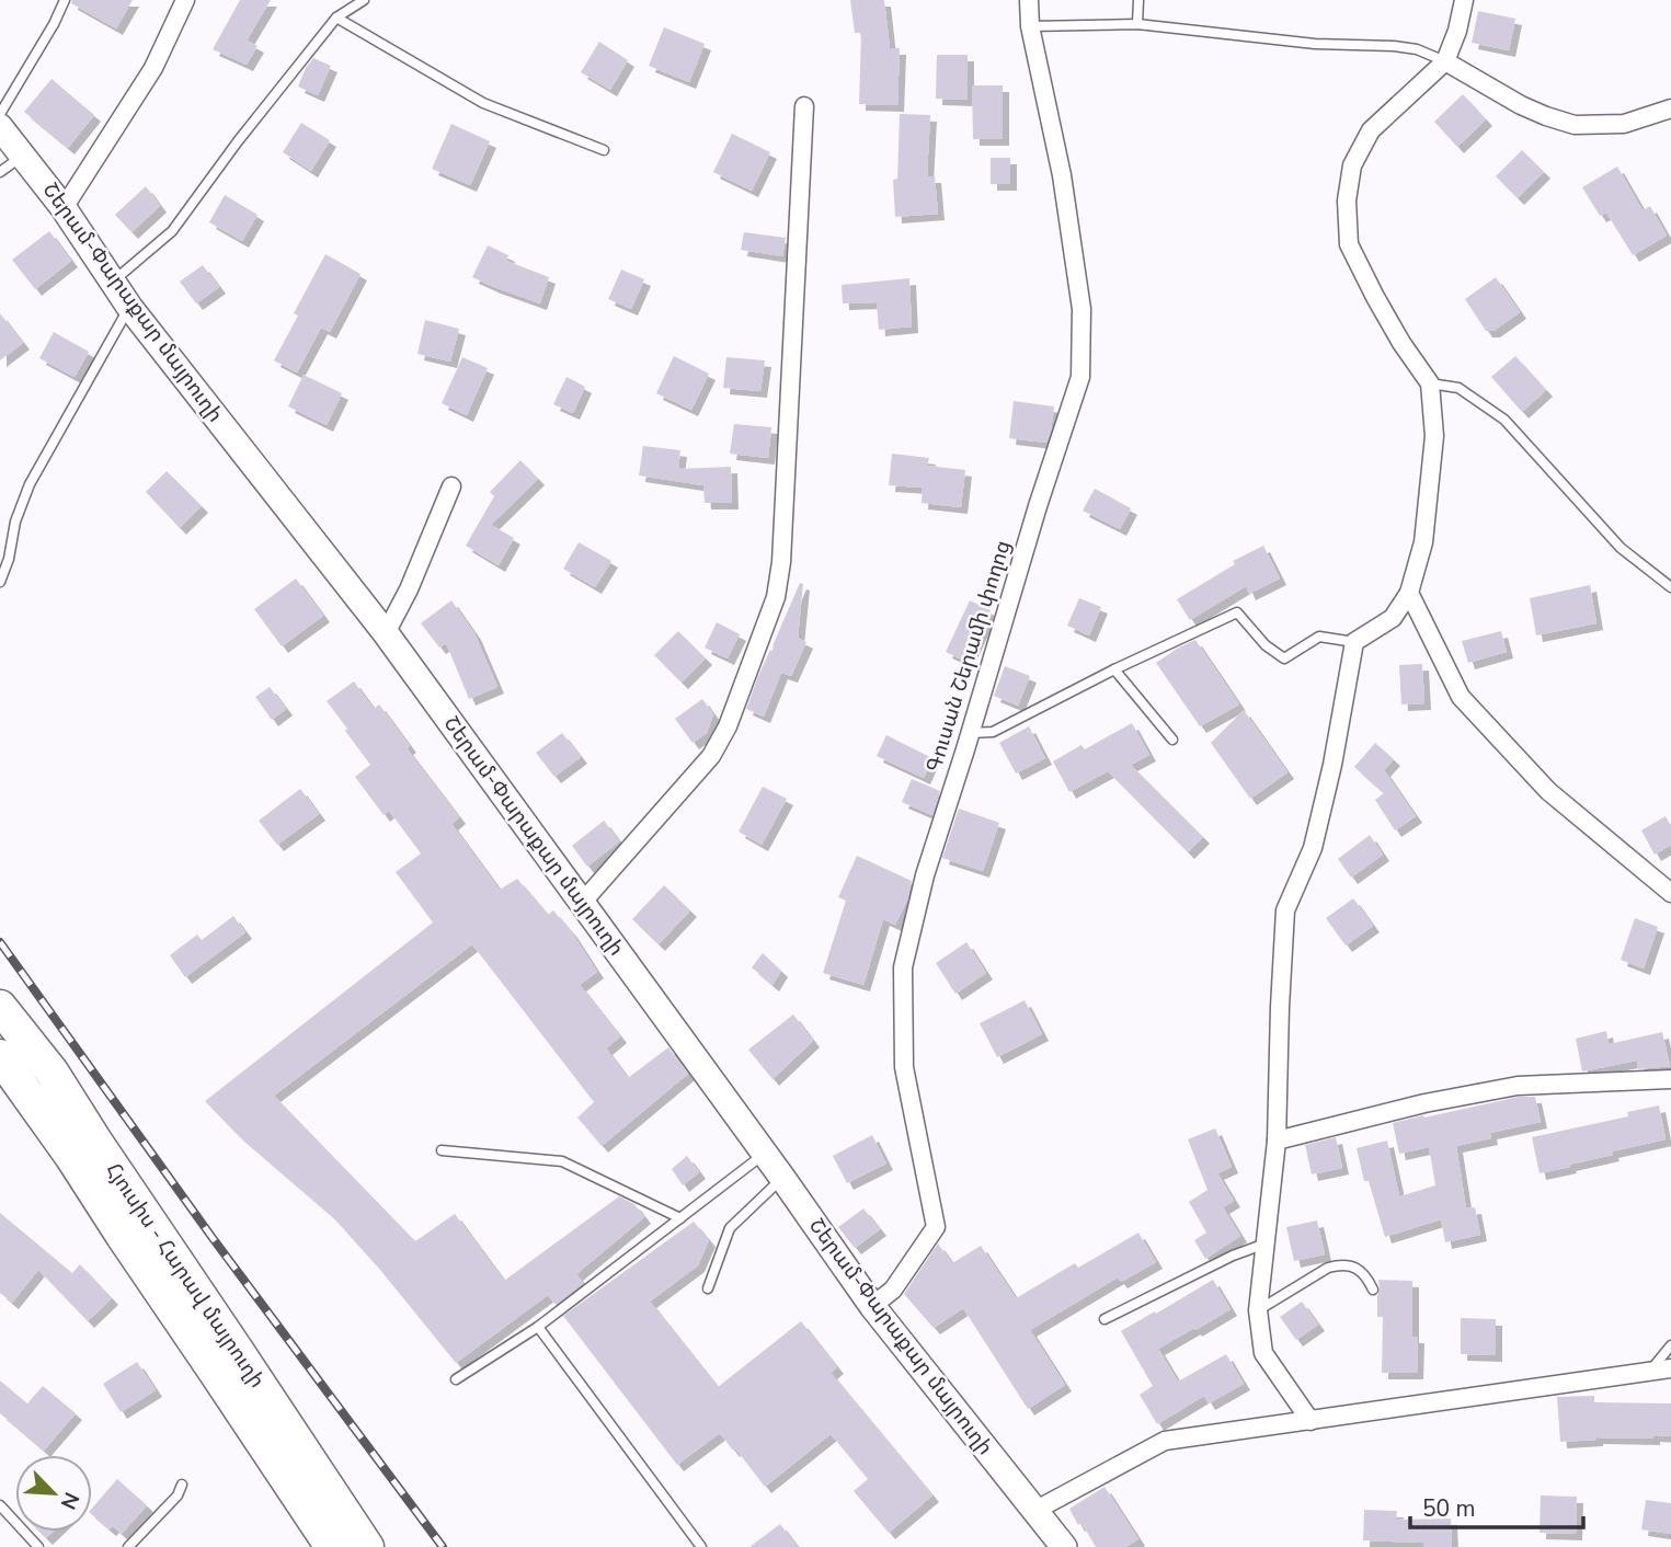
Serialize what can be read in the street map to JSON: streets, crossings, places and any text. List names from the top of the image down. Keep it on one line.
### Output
{"streets":{"highway":["Հյուսիս - Հարավ մայրուղի"],"street":["Շերամ-Փարաքար մայրուղի","Գուսան Շերամի փողոց"]},"crossings":[["Շերամ-Փարաքար մայրուղի","Գուսան Շերամի փողոց"]],"scale_bar":"50 m","north":"bottom right"}
